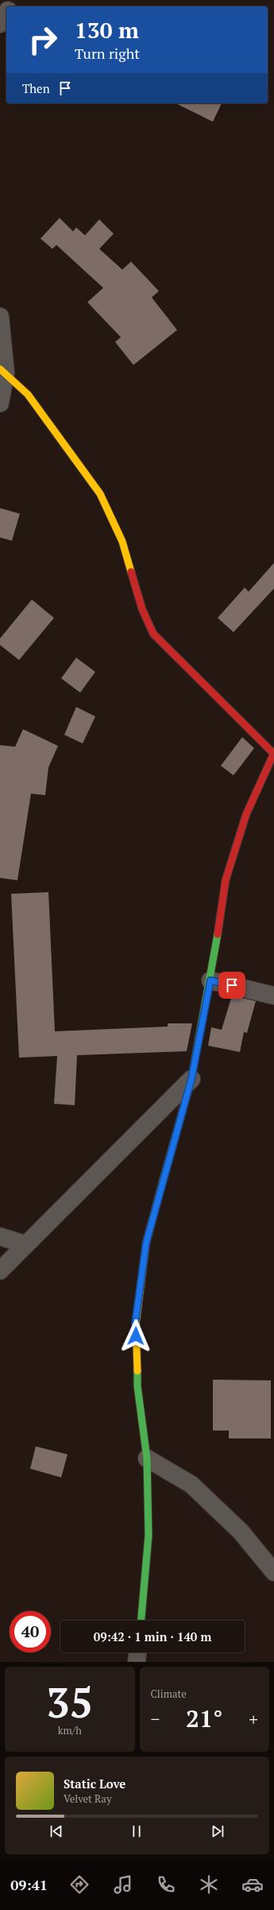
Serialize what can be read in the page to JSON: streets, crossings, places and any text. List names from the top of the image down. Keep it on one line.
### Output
{"page":{"turn":["130 m","Turn right"],"then":"Then","limit":"40","trip":"09:42 · 1 min · 140 m","tile":[["35","km/h"],"Climate"],"heat":["−","21°","+"],"song":["Static Love","Velvet Ray"],"tabs":"09:41"}}
